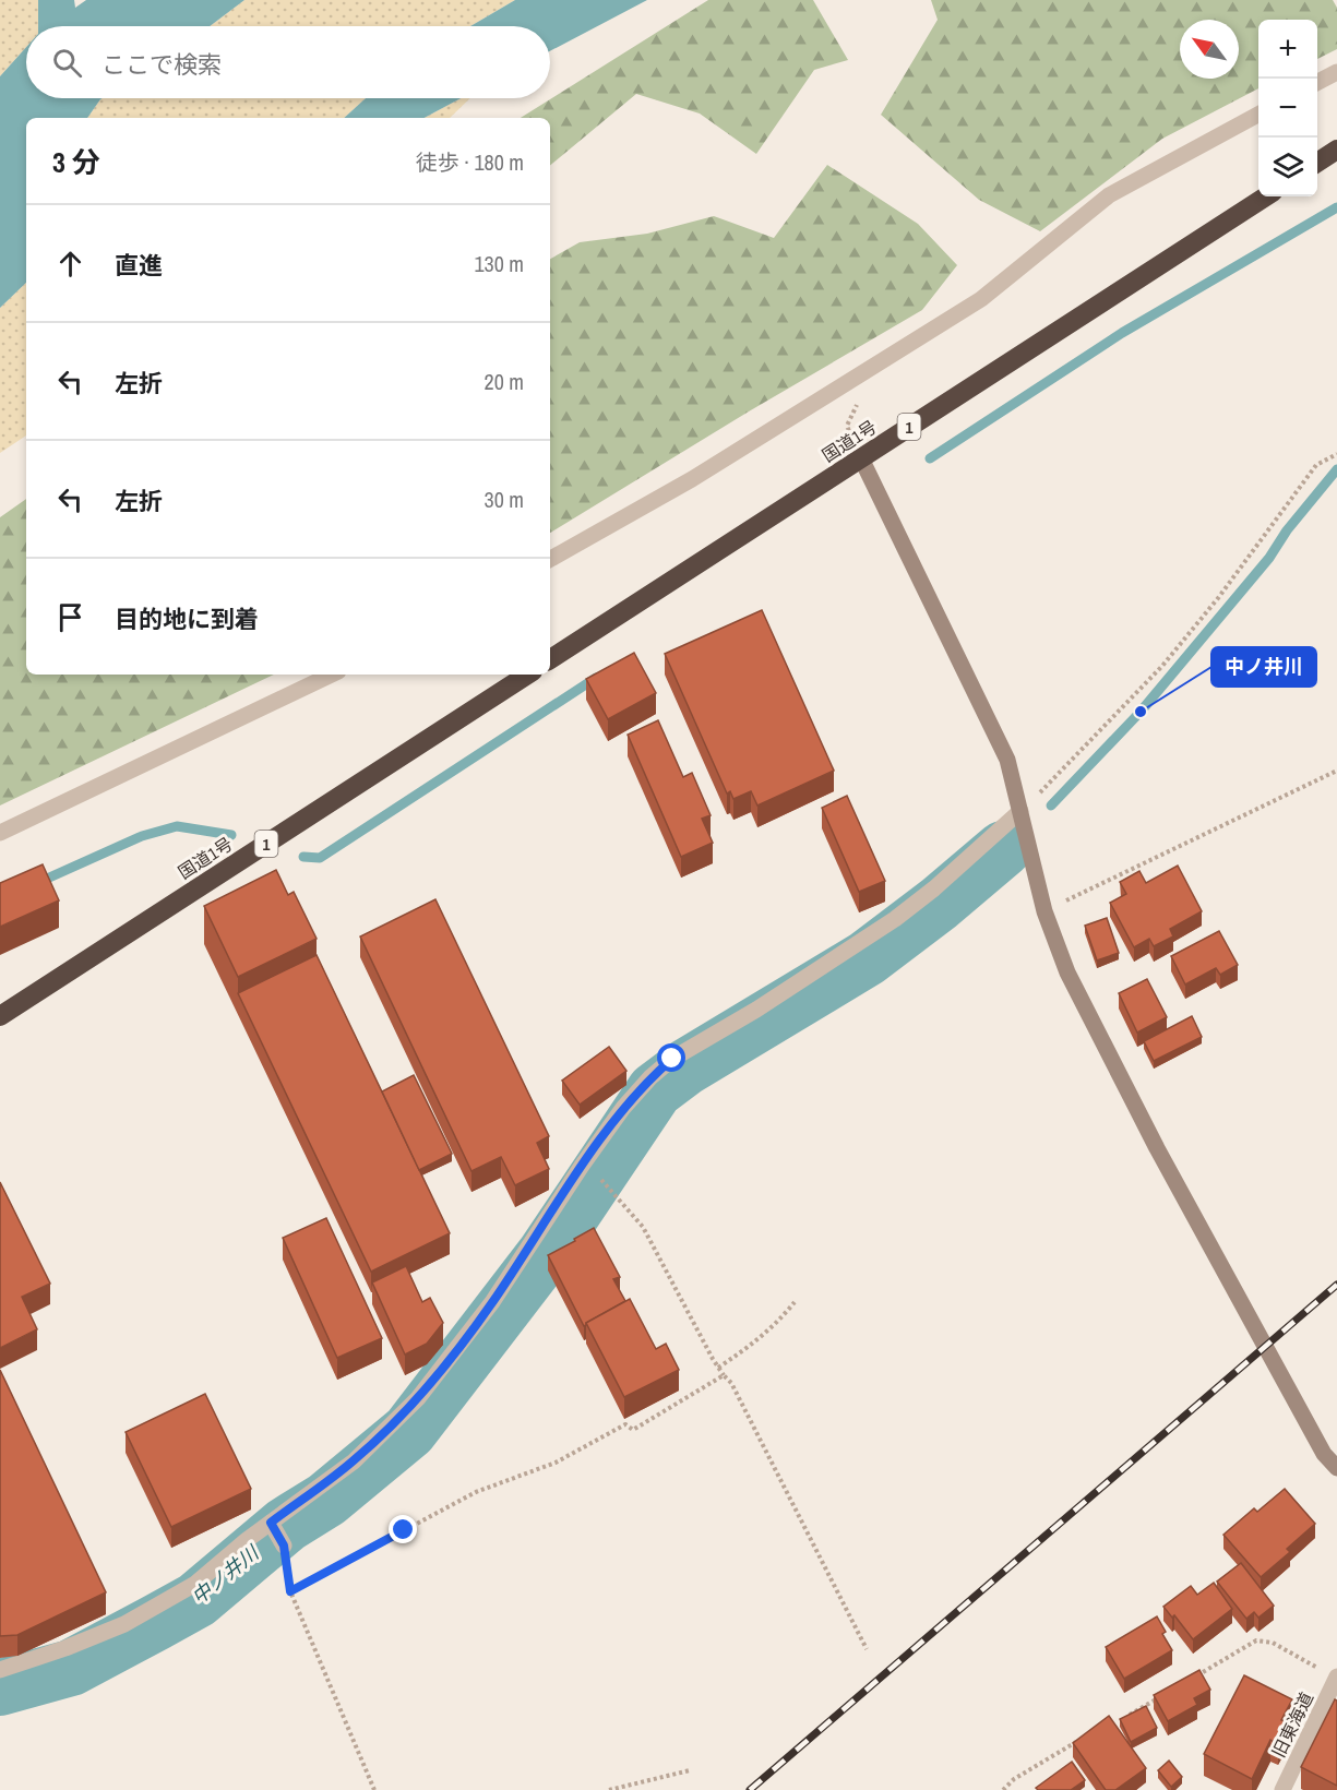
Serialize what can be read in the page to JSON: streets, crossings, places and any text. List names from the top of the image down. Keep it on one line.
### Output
{"streets":{"highway":["1","国道1号"],"street":["旧東海道"]},"water":["中ノ井川"],"places":["中ノ井川"],"north":"top left","page":{"map_buttons":["+","−"],"search":"ここで検索","heading":["3 分","徒歩 · 180 m"],"list":[["直進","130 m"],["左折","20 m"],["左折","30 m"],"目的地に到着"]}}
